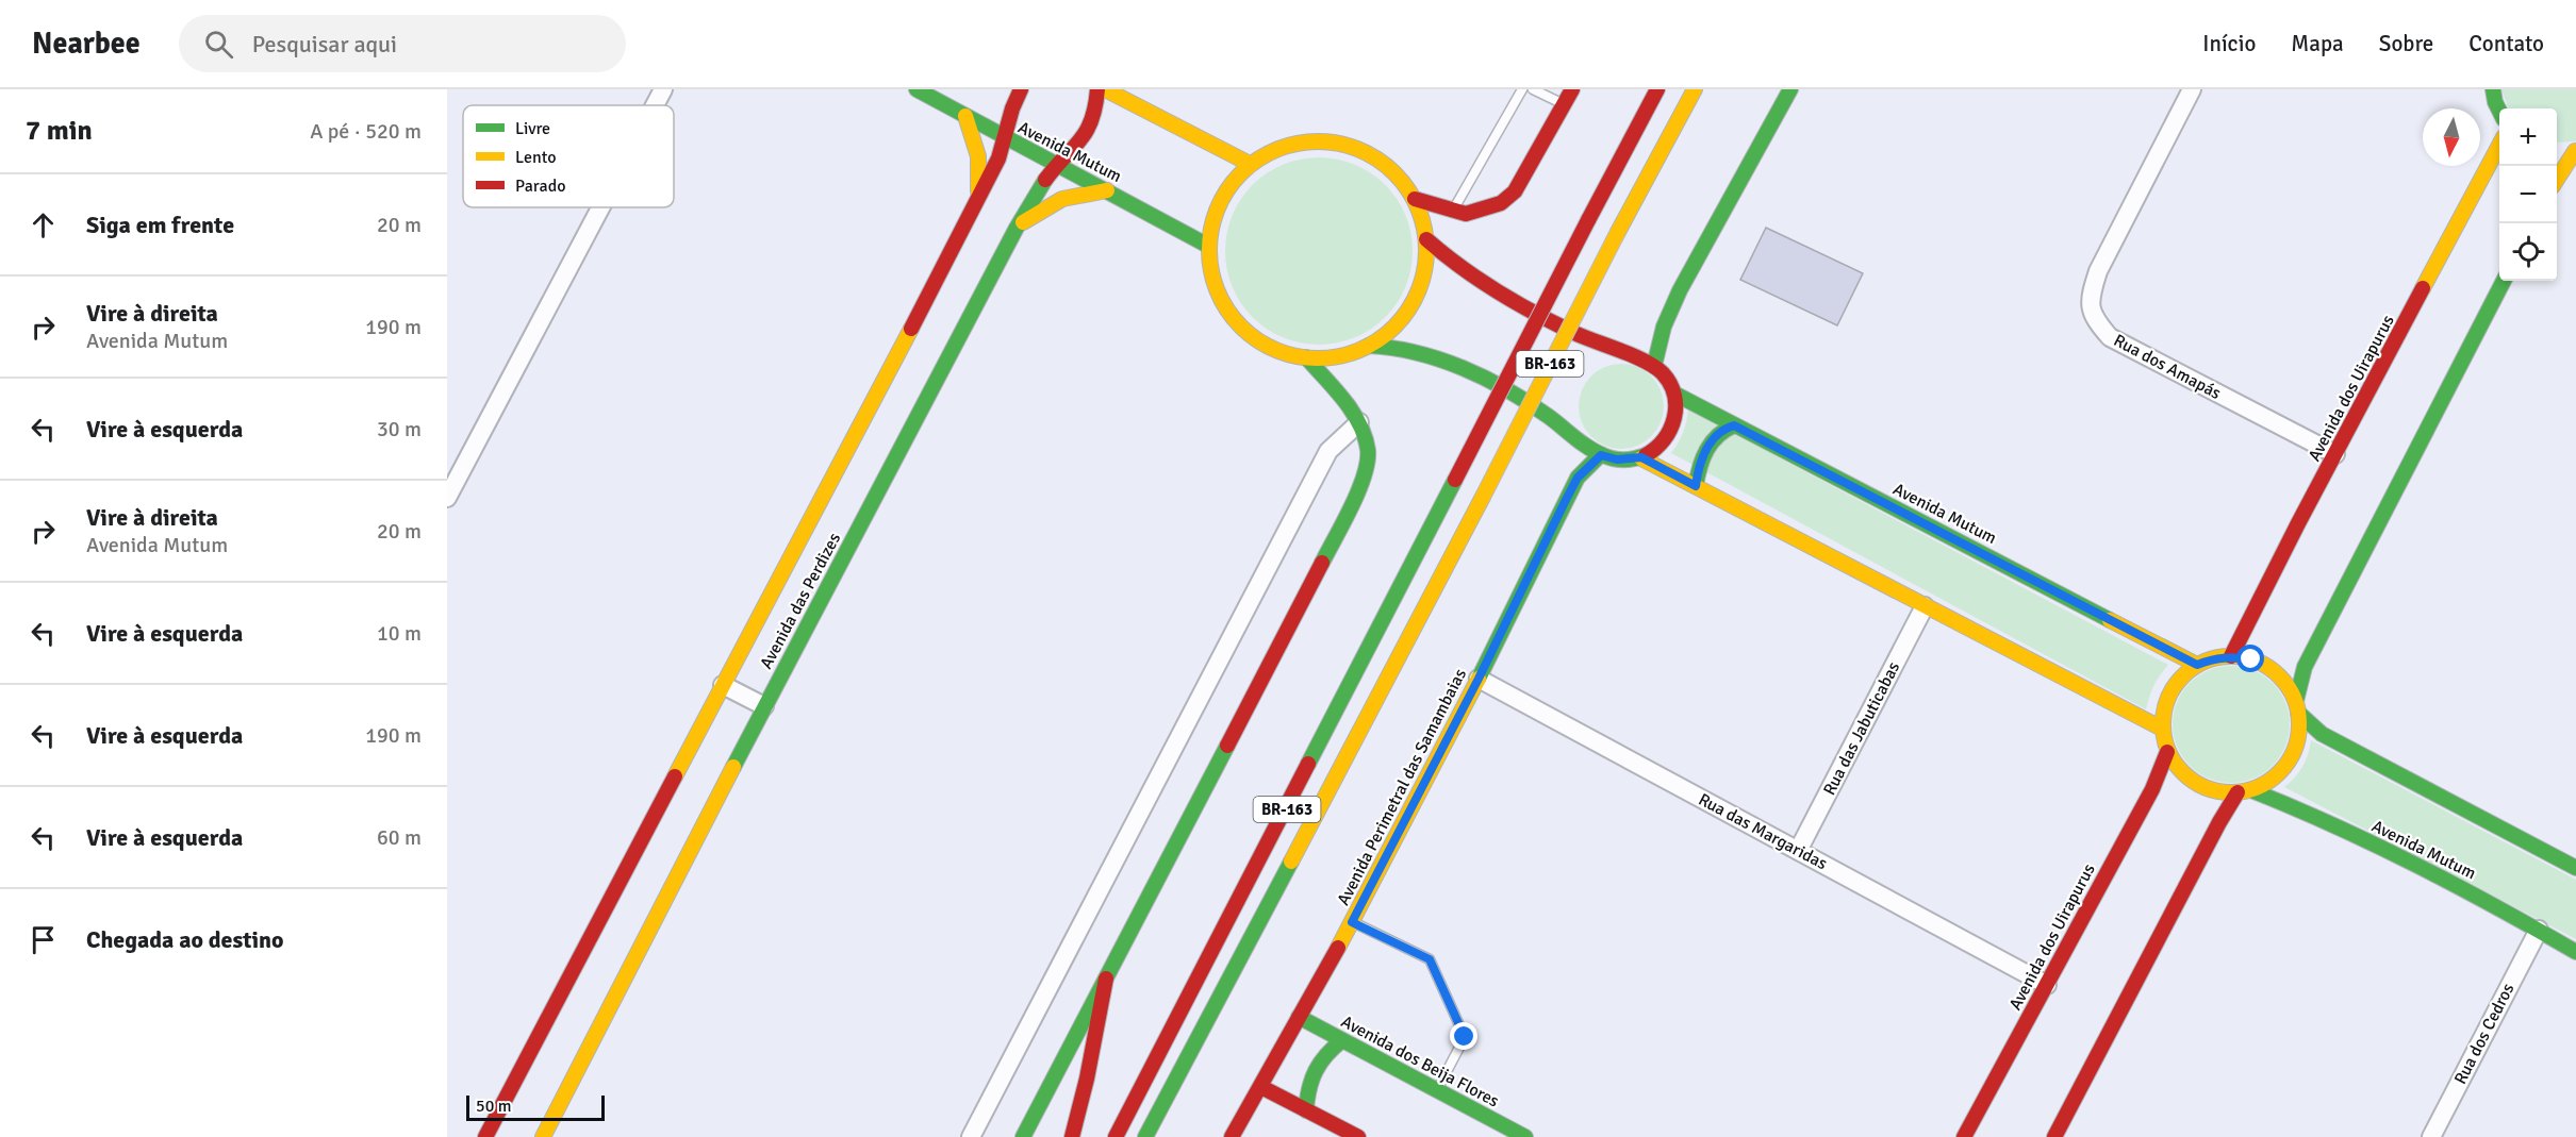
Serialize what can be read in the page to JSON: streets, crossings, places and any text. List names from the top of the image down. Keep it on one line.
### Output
{"streets":{"main road":["Avenida Mutum","BR-163","Avenida dos Uirapurus","Avenida das Perdizes","Avenida Perimetral das Samambaias","Avenida dos Beija Flores"],"street":["Rua dos Amapás","Rua das Jabuticabas","Rua das Margaridas","Rua dos Cedros"]},"crossings":[["Avenida Mutum","Avenida dos Uirapurus"],["Avenida Mutum","Avenida das Perdizes"],["Avenida Mutum","Rua dos Cedros"],["Rua dos Amapás","Avenida dos Uirapurus"],["Avenida dos Uirapurus","Rua das Margaridas"],["Rua das Jabuticabas","Rua das Margaridas"],["Avenida Perimetral das Samambaias","Rua das Margaridas"],["Avenida Perimetral das Samambaias","Avenida dos Beija Flores"]],"legend":["Livre","Lento","Parado"],"scale_bar":"50 m","north":"bottom","page":{"header":"Nearbee","search":"Pesquisar aqui","nav":["Início","Mapa","Sobre","Contato"],"heading":["7 min","A pé · 520 m"],"map_buttons":["+","−"],"list":[["Siga em frente","20 m"],["Vire à direita","Avenida Mutum","190 m"],["Vire à esquerda","30 m"],["Vire à direita","Avenida Mutum","20 m"],["Vire à esquerda","10 m"],["Vire à esquerda","190 m"],["Vire à esquerda","60 m"],"Chegada ao destino"],"scale":"50 m"}}
